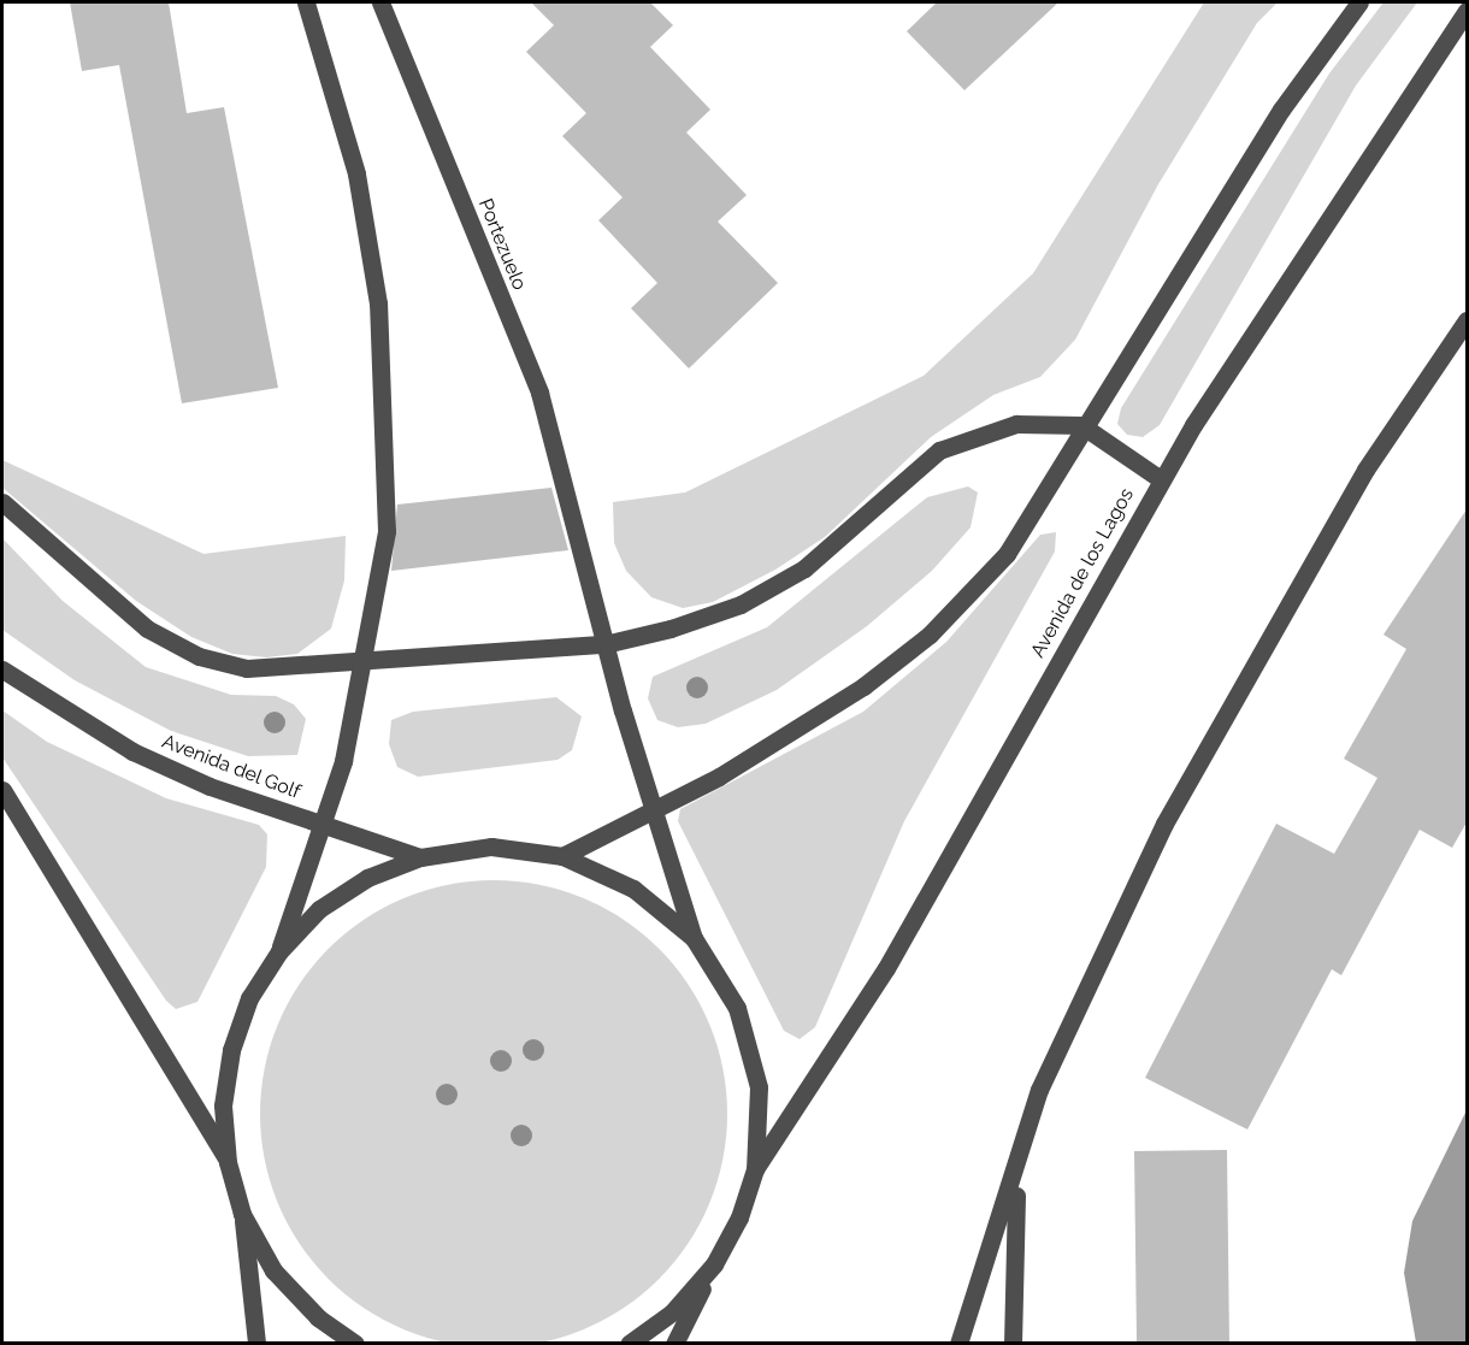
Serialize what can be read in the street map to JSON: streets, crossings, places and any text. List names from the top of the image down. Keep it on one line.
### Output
{"streets":{"street":["Portezuelo","Avenida de los Lagos","Avenida del Golf"]}}
